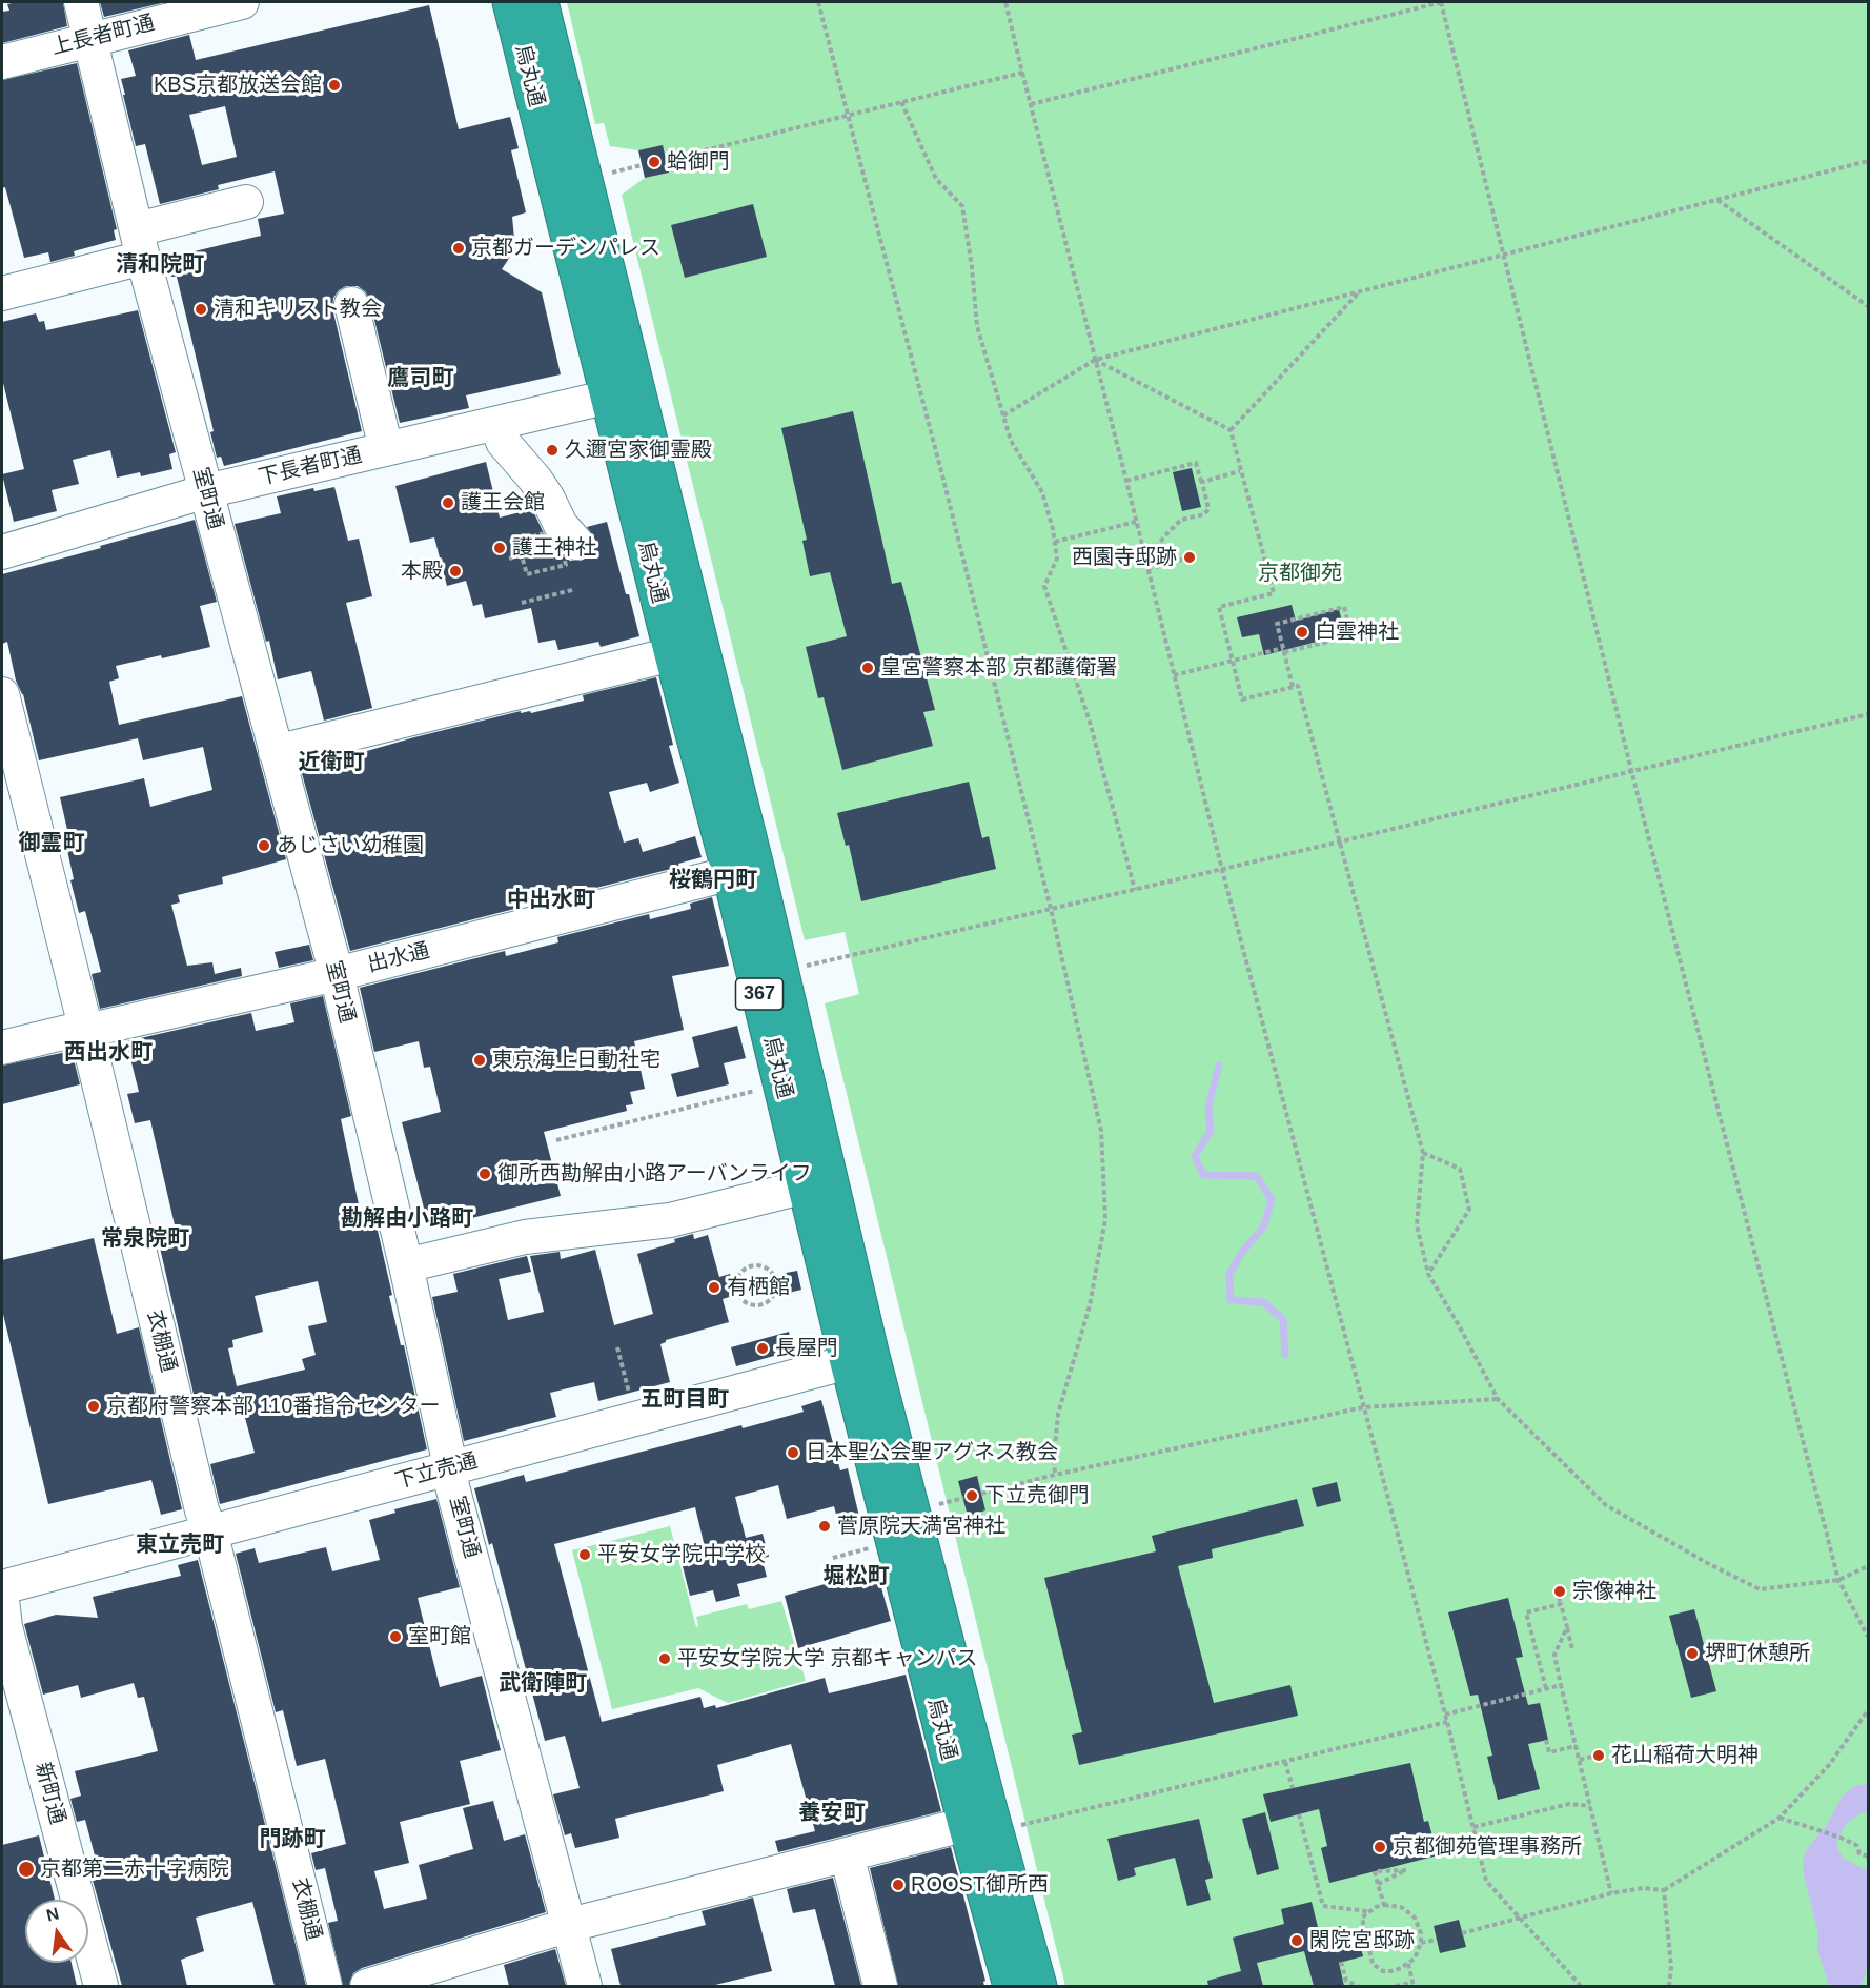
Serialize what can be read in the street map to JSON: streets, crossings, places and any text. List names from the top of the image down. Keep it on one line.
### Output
{"streets":{"highway":["烏丸通","367"],"street":["上長者町通","下長者町通","室町通","出水通","衣棚通","下立売通","新町通"]},"crossings":[["上長者町通","室町通"],["烏丸通","下長者町通"],["烏丸通","出水通"],["烏丸通","下立売通"],["下長者町通","室町通"],["室町通","出水通"],["室町通","下立売通"],["出水通","衣棚通"],["衣棚通","下立売通"]],"districts":["清和院町","鷹司町","近衛町","御霊町","桜鶴円町","中出水町","西出水町","勘解由小路町","常泉院町","五町目町","東立売町","堀松町","武衛陣町","養安町","門跡町"],"parks":["京都御苑"],"places":["KBS京都放送会館","蛤御門","京都ガーデンパレス","清和キリスト教会","久邇宮家御霊殿","護王会館","護王神社","西園寺邸跡","本殿","白雲神社","皇宮警察本部 京都護衛署","あじさい幼稚園","東京海上日動社宅","御所西勘解由小路アーバンライフ","有栖館","長屋門","京都府警察本部 110番指令センター","日本聖公会聖アグネス教会","下立売御門","菅原院天満宮神社","平安女学院中学校","宗像神社","室町館","堺町休憩所","平安女学院大学 京都キャンパス","花山稲荷大明神","京都御苑管理事務所","京都第二赤十字病院","ROOST御所西","閑院宮邸跡"],"north":"top"}
